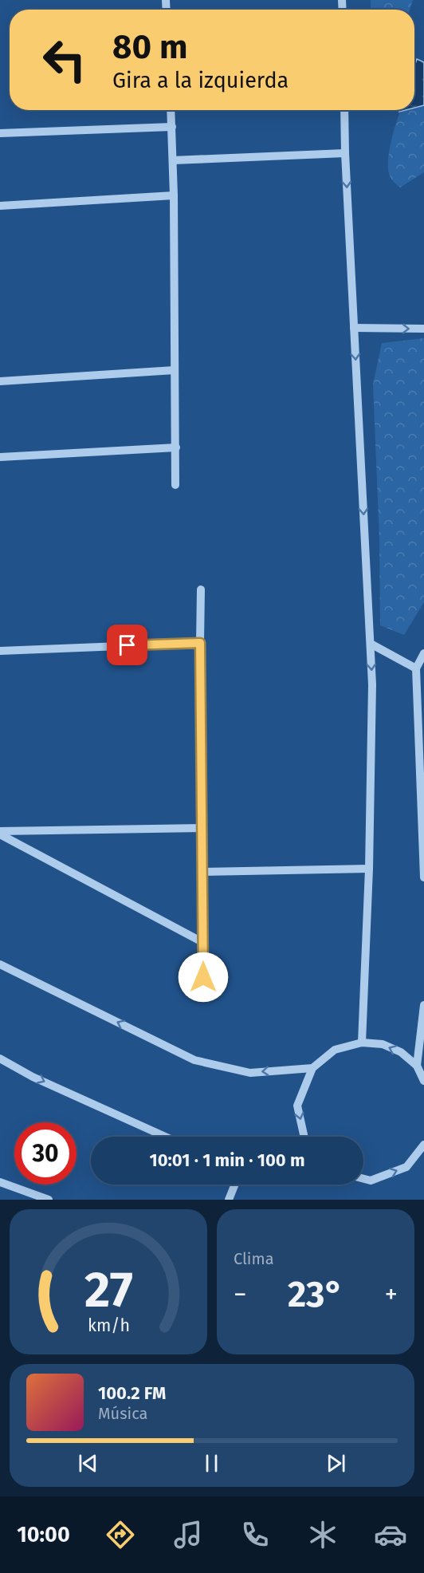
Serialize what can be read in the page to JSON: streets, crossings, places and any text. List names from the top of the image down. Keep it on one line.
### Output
{"page":{"turn":["80 m","Gira a la izquierda"],"limit":"30","trip":"10:01 · 1 min · 100 m","tile":"Clima","heat":["−","23°","+"],"song":["100.2 FM","Música"],"tabs":"10:00","gauge":["27","km/h"]}}
